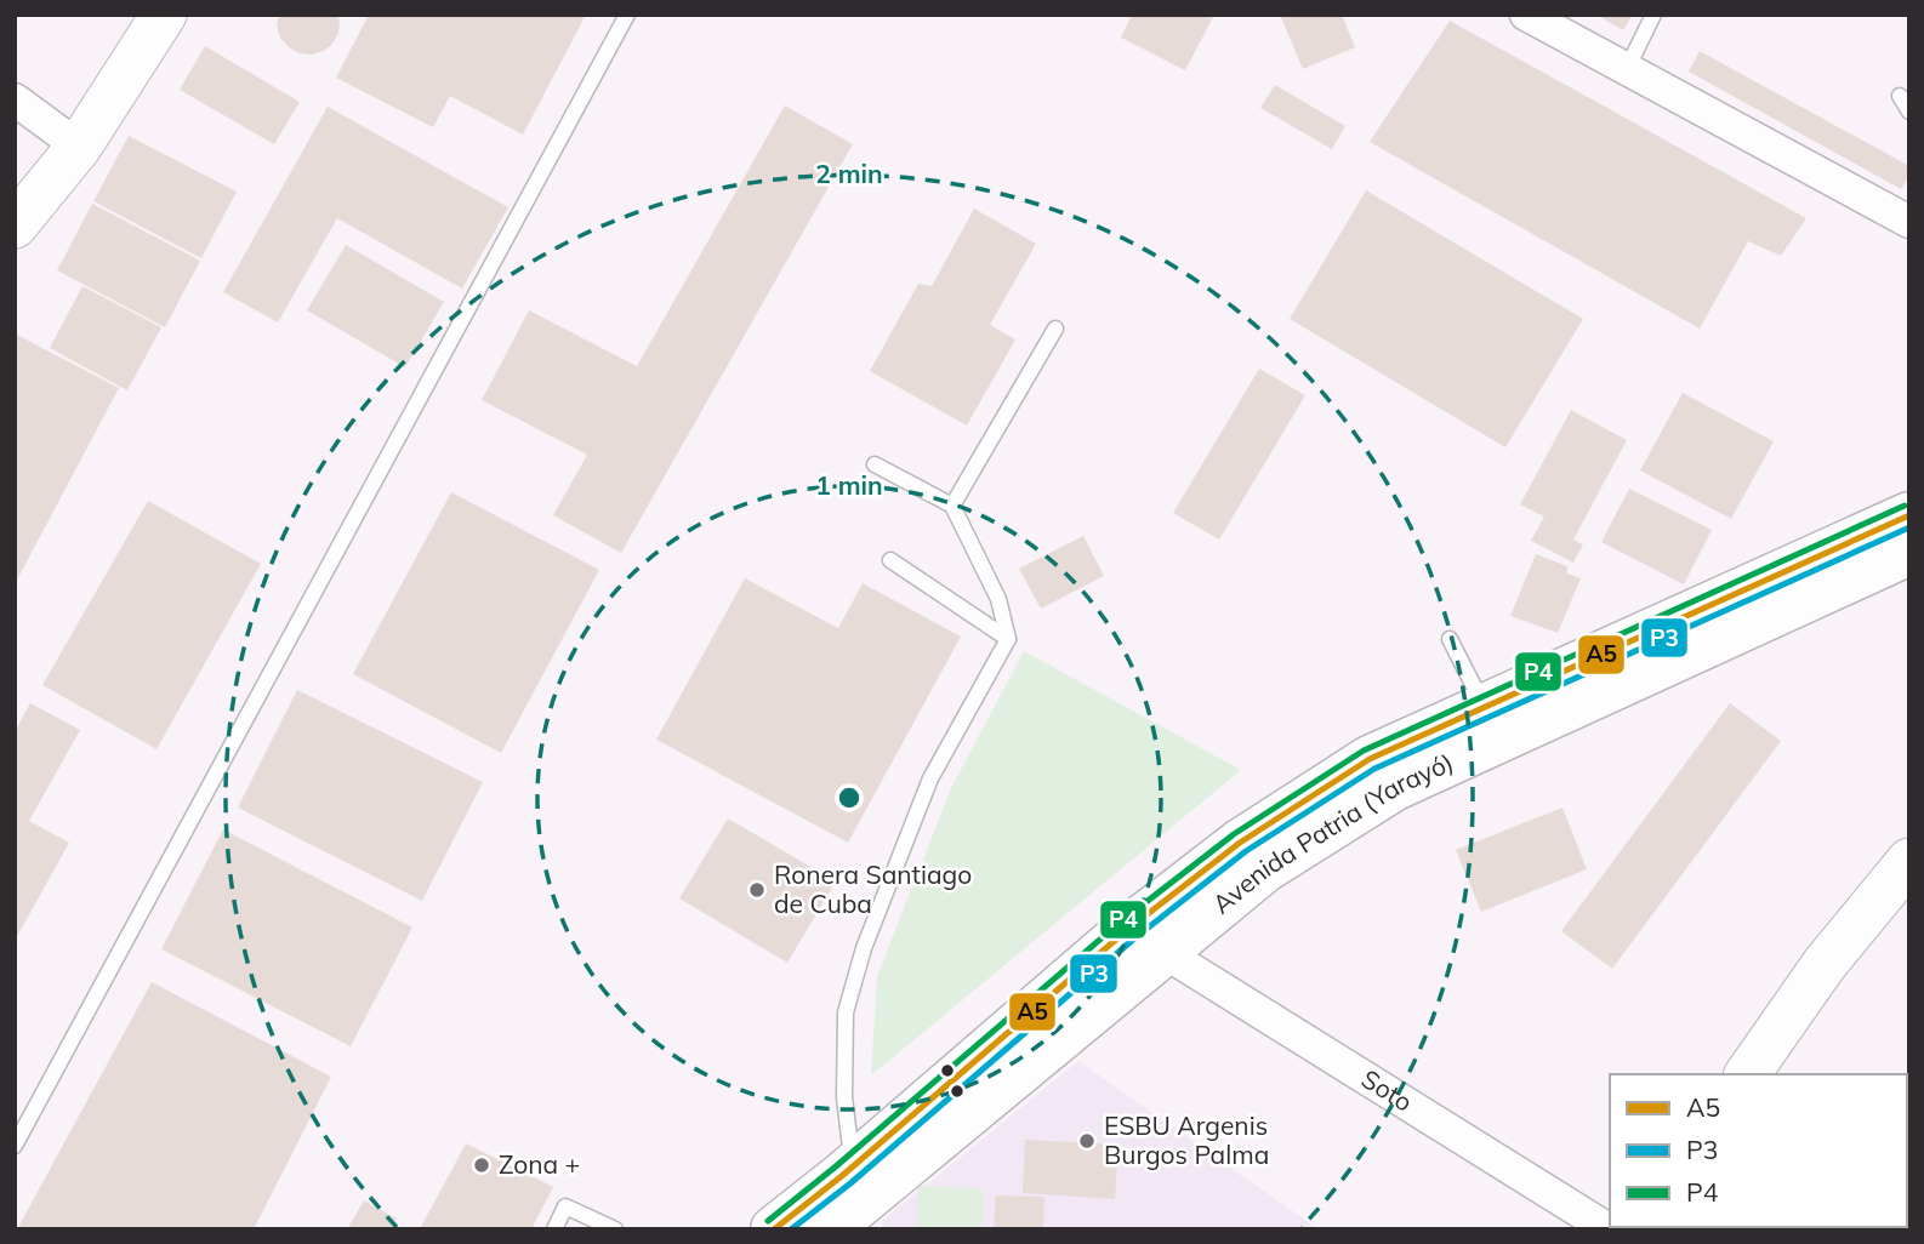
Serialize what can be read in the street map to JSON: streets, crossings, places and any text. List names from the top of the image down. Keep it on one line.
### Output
{"streets":{"main road":["Avenida Patria (Yarayó)"],"street":["Soto"]},"crossings":[["Avenida Patria (Yarayó)","Soto"]],"places":["Ronera Santiago de Cuba","ESBU Argenis Burgos Palma","Zona +"],"lines":["transit line P4","transit line A5","transit line P3"],"legend":["A5","P3","P4"],"rings":["2 min","1 min"]}
